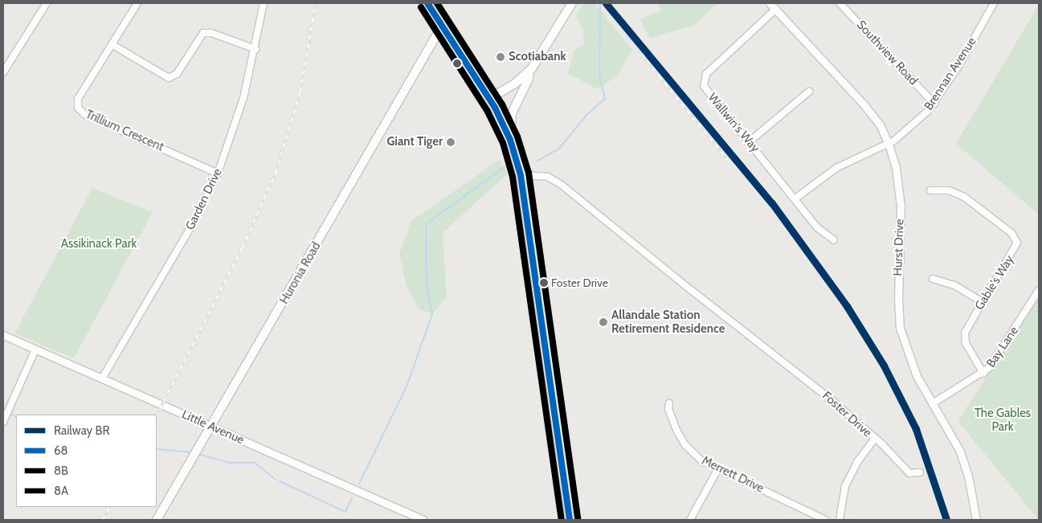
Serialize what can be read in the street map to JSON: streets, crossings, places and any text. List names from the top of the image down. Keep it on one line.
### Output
{"streets":{"main road":["Huronia Road"],"street":["Southview Road","Brennan Avenue","Wallwin's Way","Trillium Crescent","Garden Drive","Hurst Drive","Gable's Way","Bay Lane","Foster Drive","Little Avenue","Merrett Drive"]},"crossings":[["Southview Road","Brennan Avenue"],["Brennan Avenue","Wallwin's Way"],["Brennan Avenue","Hurst Drive"],["Wallwin's Way","Hurst Drive"],["Trillium Crescent","Garden Drive"],["Garden Drive","Little Avenue"],["Hurst Drive","Bay Lane"],["Huronia Road","Little Avenue"],["Gable's Way","Bay Lane"]],"parks":["Assikinack Park","The Gables Park"],"places":["Scotiabank","Giant Tiger","Foster Drive","Allandale Station Retirement Residence"],"lines":["rail line BR","transit line 68","transit line 8A","transit line 8B"],"legend":["Railway BR","68","8B","8A"]}
